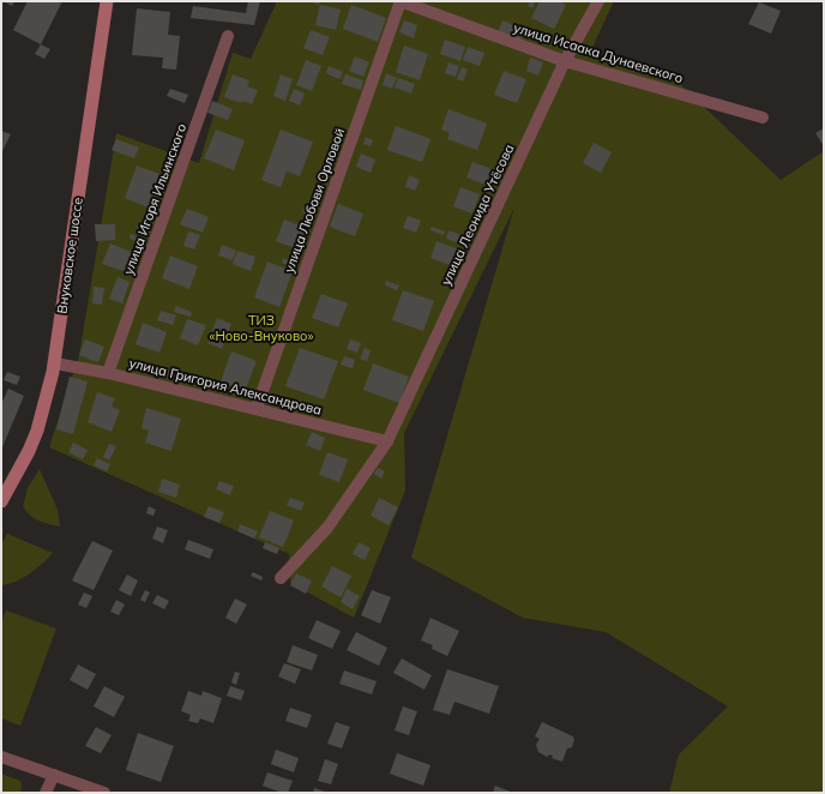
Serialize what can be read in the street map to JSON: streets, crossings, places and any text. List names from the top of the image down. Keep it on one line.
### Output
{"streets":{"main road":["Внуковское шоссе"],"street":["улица Исаака Дунаевского","улица Игоря Ильинского","улица Любови Орловой","улица Леонида Утёсова","улица Григория Александрова"]},"crossings":[["улица Исаака Дунаевского","улица Любови Орловой"],["улица Исаака Дунаевского","улица Леонида Утёсова"],["улица Игоря Ильинского","улица Григория Александрова"],["улица Любови Орловой","улица Григория Александрова"],["улица Леонида Утёсова","улица Григория Александрова"],["Внуковское шоссе","улица Григория Александрова"]],"parks":["ТИЗ «Ново-Внуково»"]}
